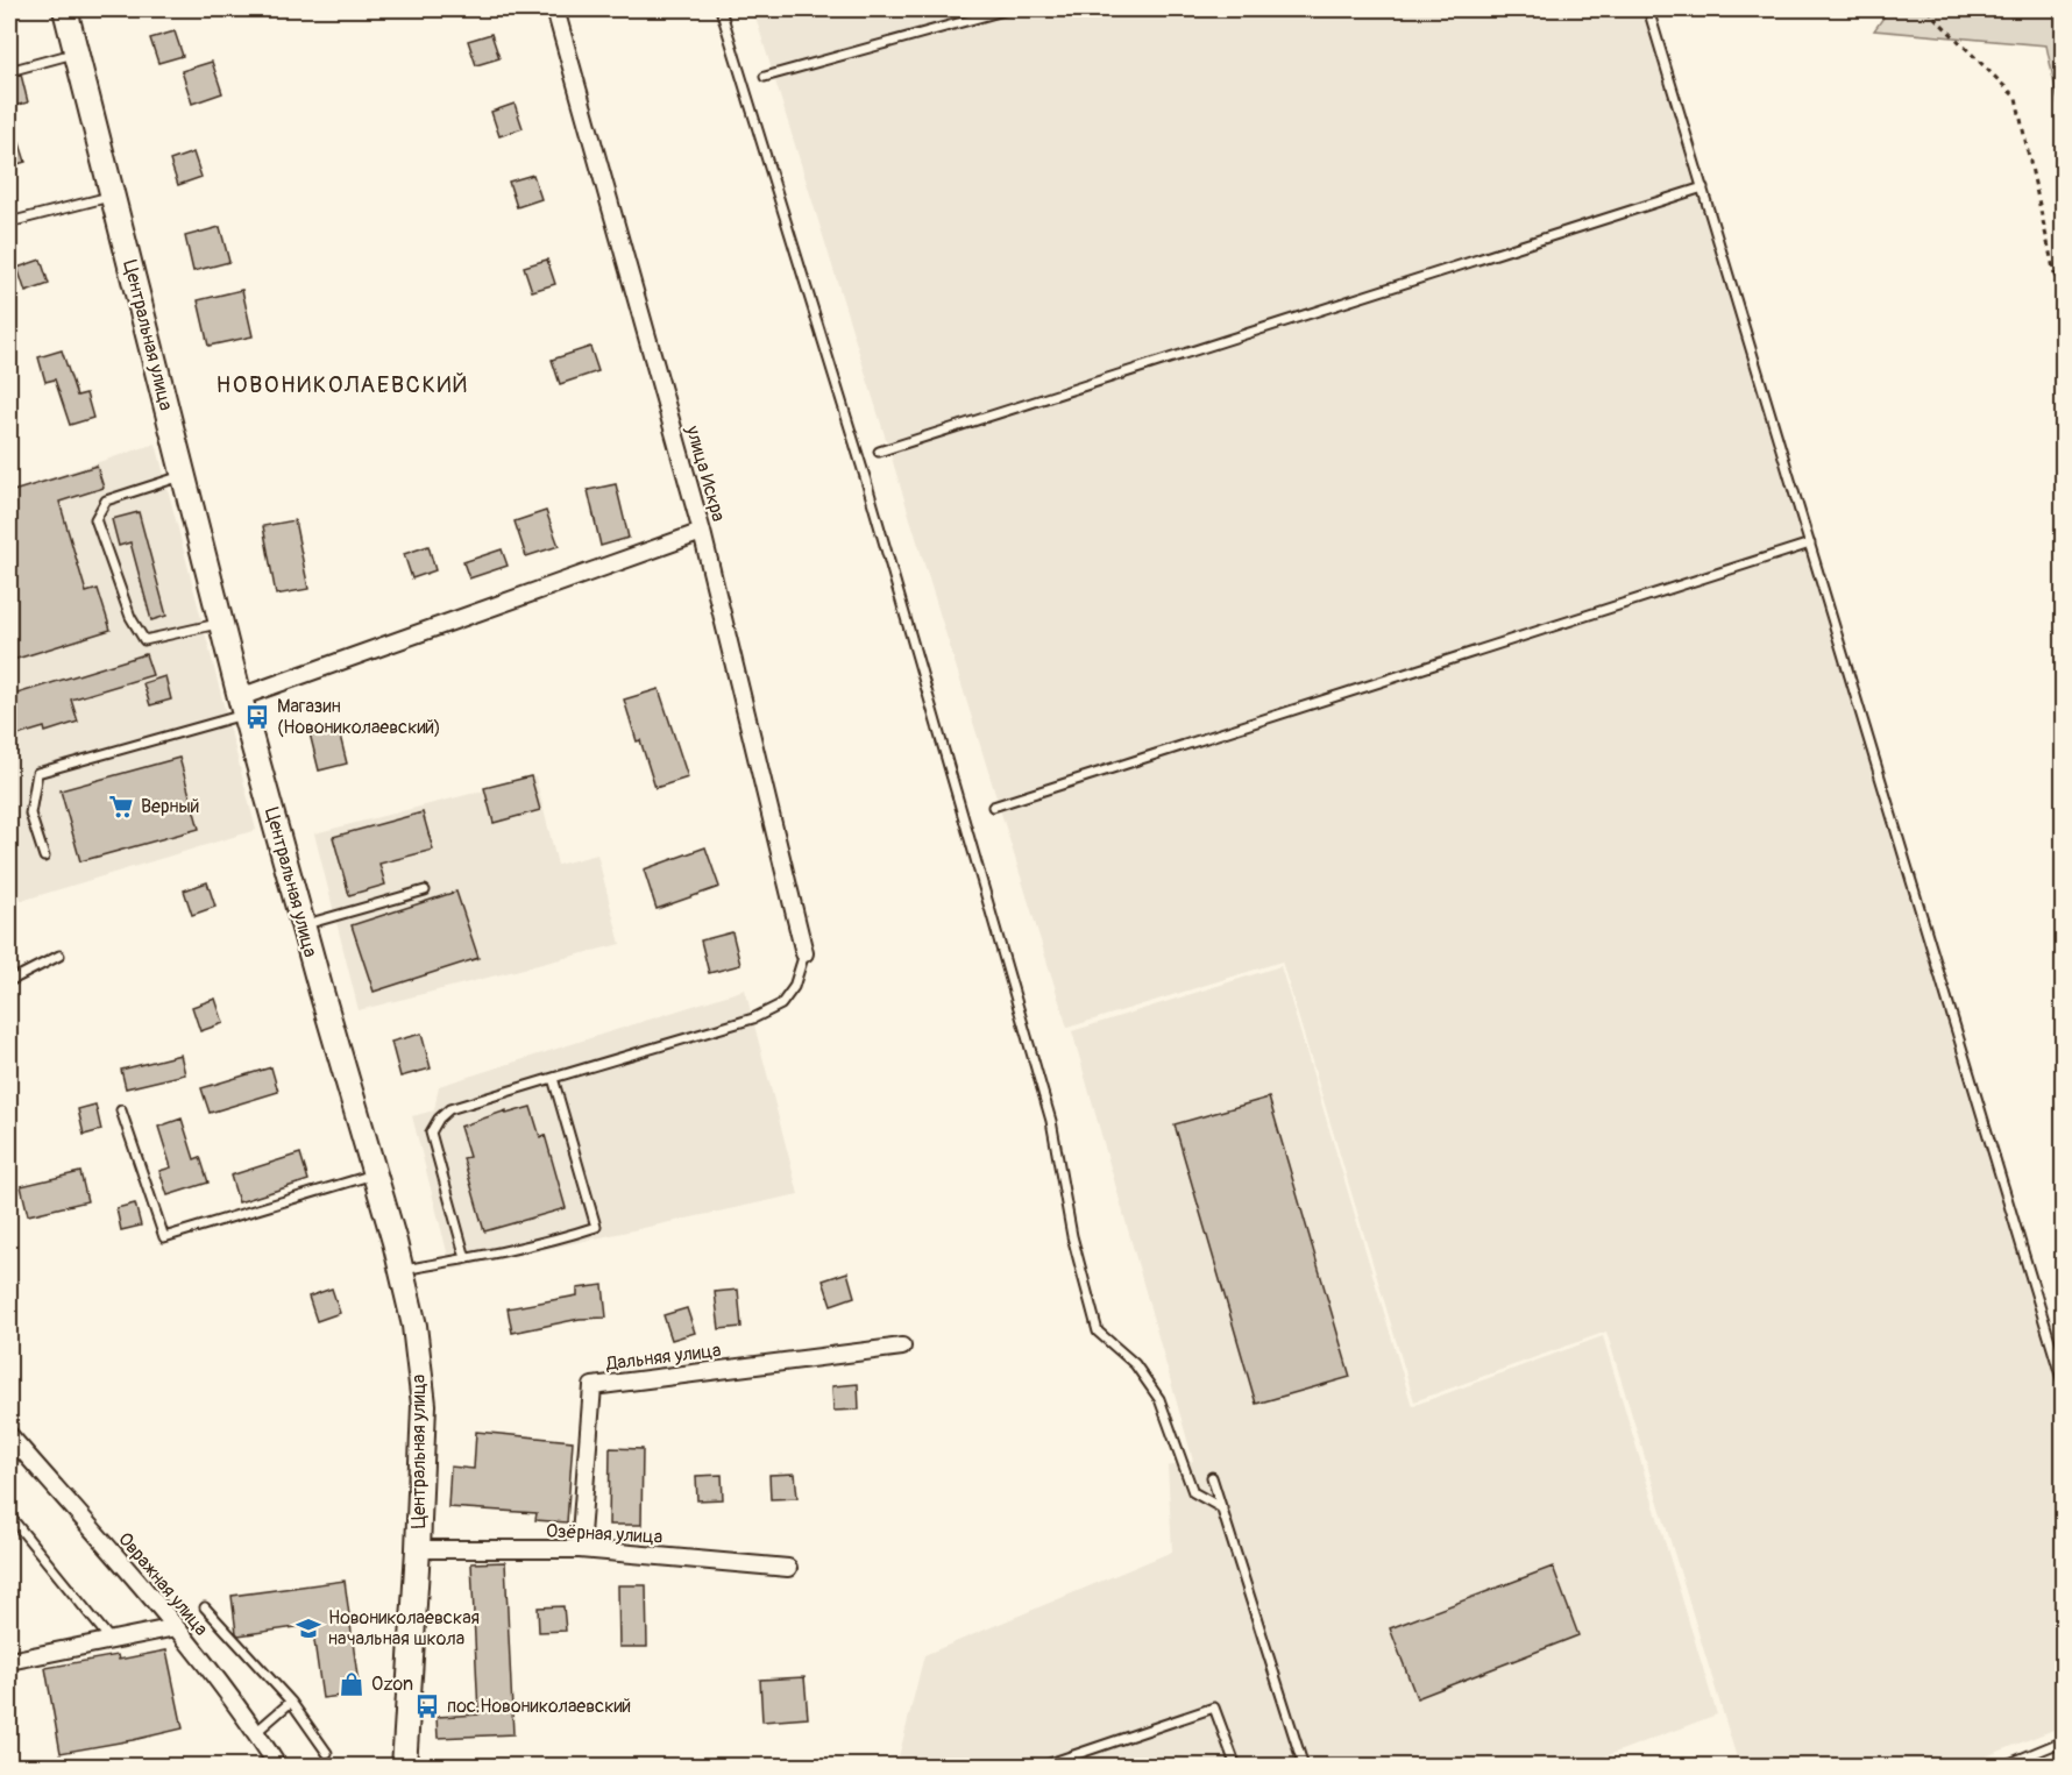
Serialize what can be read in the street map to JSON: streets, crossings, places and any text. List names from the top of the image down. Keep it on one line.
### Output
{"streets":{"main road":["Центральная улица"],"street":["улица Искра","Дальняя улица","Озёрная улица","Овражная улица"]},"crossings":[["Центральная улица","Озёрная улица"],["Дальняя улица","Озёрная улица"]],"districts":["НОВОНИКОЛАЕВСКИЙ"],"places":{"bus stop":["Магазин (Новониколаевский)","пос.Новониколаевский"],"supermarket":["Верный"],"school or university":["Новониколаевская начальная школа"],"shop":["Ozon"]}}
